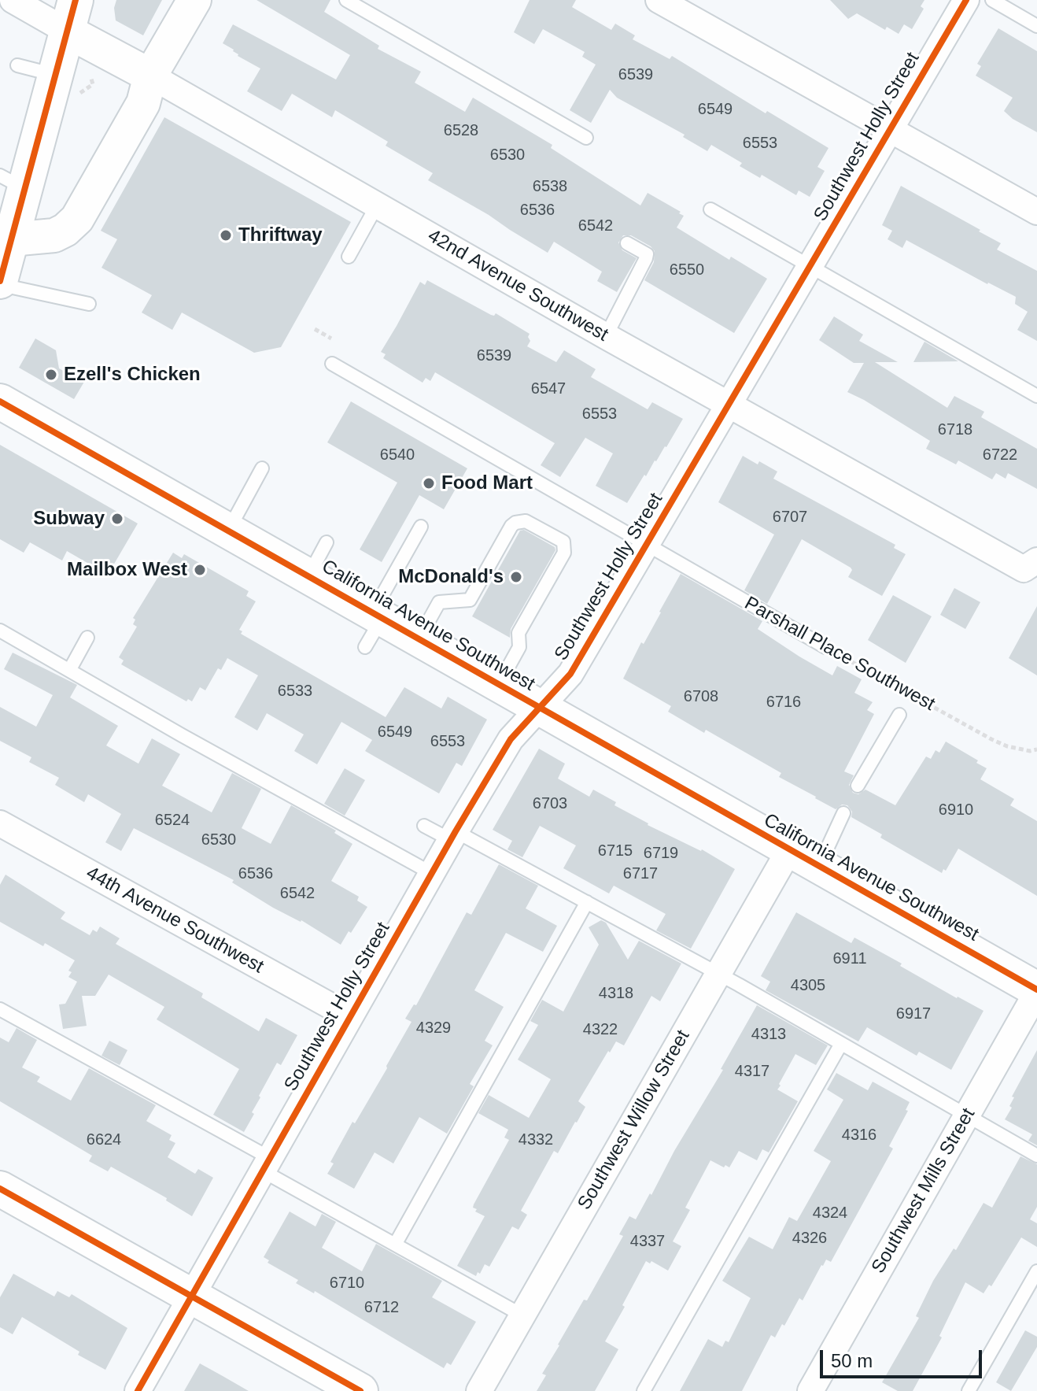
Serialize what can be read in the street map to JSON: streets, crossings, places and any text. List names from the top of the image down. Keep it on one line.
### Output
{"streets":{"main road":["California Avenue Southwest"],"street":["Southwest Holly Street","42nd Avenue Southwest","44th Avenue Southwest","Southwest Willow Street","Southwest Mills Street"],"lane":["Parshall Place Southwest"]},"crossings":[["Southwest Holly Street","42nd Avenue Southwest"],["Southwest Holly Street","California Avenue Southwest"],["Southwest Holly Street","Parshall Place Southwest"],["Southwest Holly Street","44th Avenue Southwest"],["California Avenue Southwest","Southwest Willow Street"],["California Avenue Southwest","Southwest Mills Street"]],"places":["Thriftway","Ezell's Chicken","Food Mart","Subway","Mailbox West","McDonald's"],"house_numbers":["6539","6549","6528","6553","6530","6538","6536","6542","6550","6539","6547","6553","6718","6540","6722","6707","6533","6708","6716","6549","6553","6703","6910","6524","6530","6715","6719","6536","6717","6542","6911","4305","4318","6917","4329","4322","4313","4317","4316","6624","4332","4324","4326","4337","6710","6712"],"scale_bar":"50 m"}
